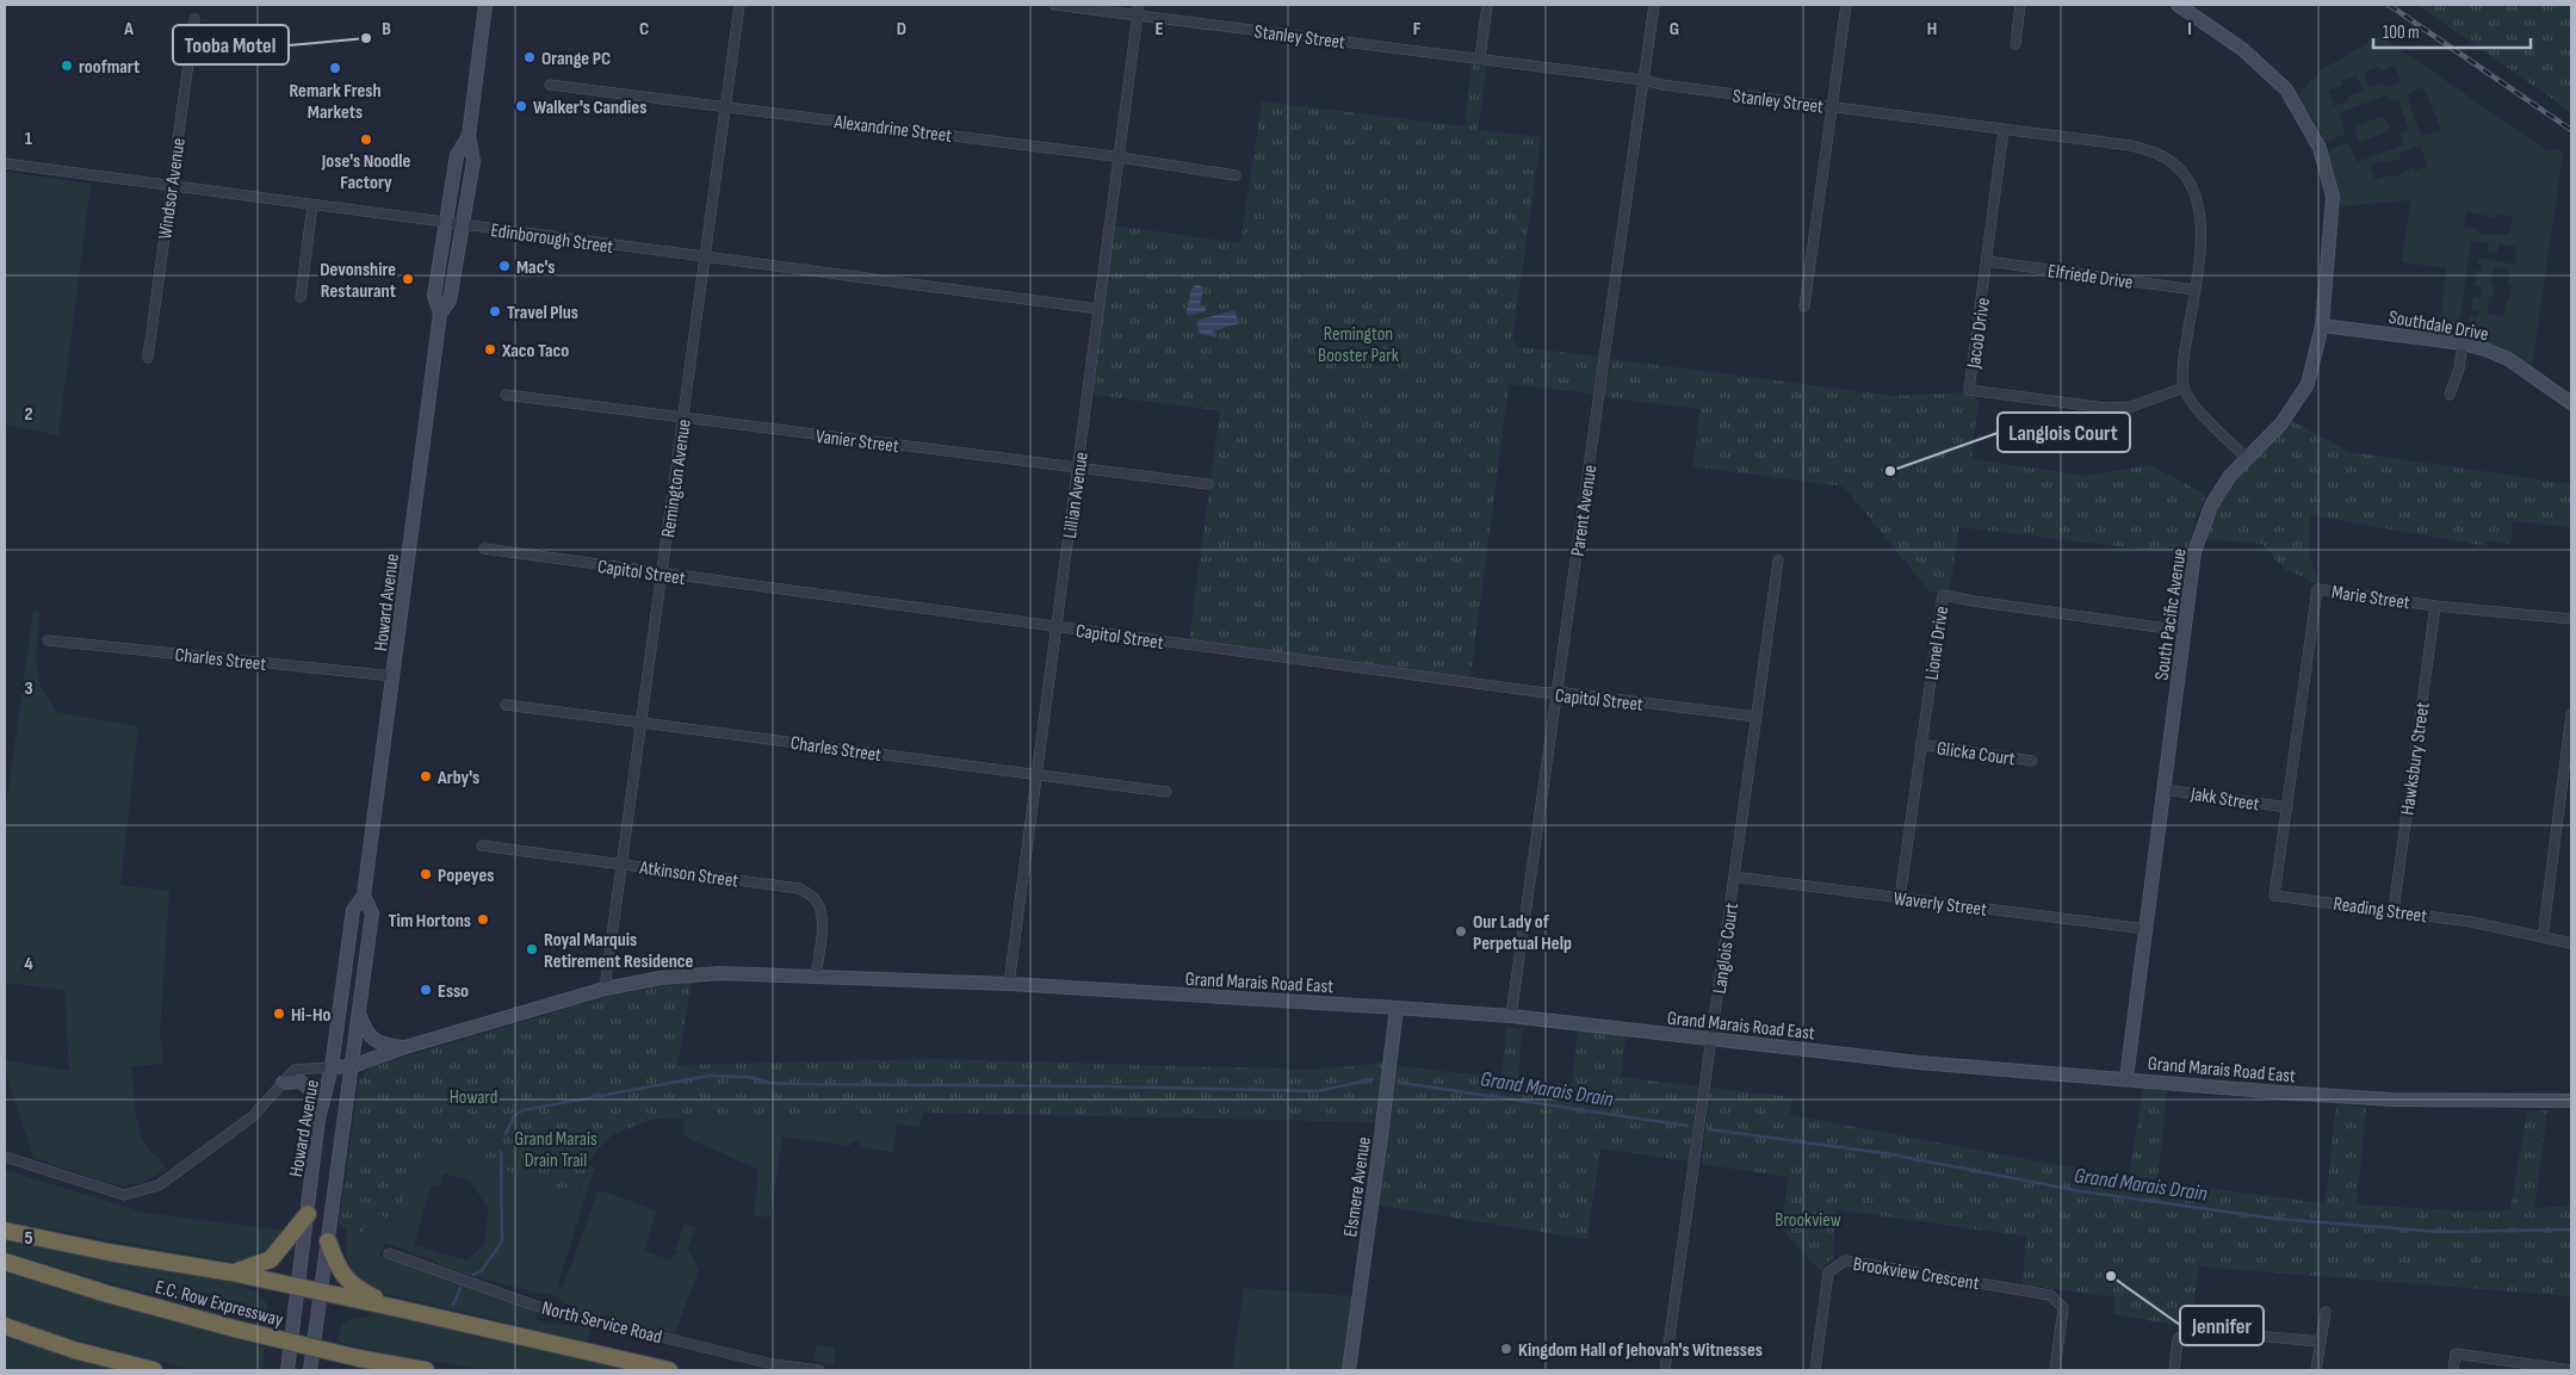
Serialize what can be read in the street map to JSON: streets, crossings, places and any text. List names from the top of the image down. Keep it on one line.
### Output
{"streets":{"highway":["E.C. Row Expressway"],"street":["Stanley Street","Alexandrine Street","Windsor Avenue","Edinborough Street","Elfriede Drive","Southdale Drive","Jacob Drive","Vanier Street","Remington Avenue","Lillian Avenue","Parent Avenue","Capitol Street","Marie Street","Howard Avenue","South Pacific Avenue","Lionel Drive","Charles Street","Glicka Court","Hawksbury Street","Jakk Street","Atkinson Street","Waverly Street","Reading Street","Langlois Court","Grand Marais Road East","Elsmere Avenue","Brookview Crescent","North Service Road"]},"crossings":[["Stanley Street","Elfriede Drive"],["Stanley Street","Jacob Drive"],["Stanley Street","Lillian Avenue"],["Stanley Street","Parent Avenue"],["Alexandrine Street","Remington Avenue"],["Alexandrine Street","Lillian Avenue"],["Windsor Avenue","Edinborough Street"],["Edinborough Street","Remington Avenue"],["Edinborough Street","Lillian Avenue"],["Edinborough Street","Howard Avenue"],["Elfriede Drive","Jacob Drive"],["Southdale Drive","South Pacific Avenue"],["Vanier Street","Remington Avenue"],["Vanier Street","Lillian Avenue"],["Remington Avenue","Capitol Street"],["Remington Avenue","Charles Street"],["Remington Avenue","Atkinson Street"],["Remington Avenue","Grand Marais Road East"],["Lillian Avenue","Capitol Street"],["Lillian Avenue","Charles Street"],["Lillian Avenue","Grand Marais Road East"],["Parent Avenue","Capitol Street"],["Parent Avenue","Grand Marais Road East"],["Capitol Street","Langlois Court"],["Marie Street","Hawksbury Street"],["Marie Street","Jakk Street"],["Marie Street","Reading Street"],["Howard Avenue","Charles Street"],["Howard Avenue","Grand Marais Road East"],["South Pacific Avenue","Lionel Drive"],["South Pacific Avenue","Jakk Street"],["South Pacific Avenue","Waverly Street"],["South Pacific Avenue","Grand Marais Road East"],["Lionel Drive","Glicka Court"],["Lionel Drive","Waverly Street"],["Hawksbury Street","Reading Street"],["Jakk Street","Reading Street"],["Atkinson Street","Grand Marais Road East"],["Waverly Street","Langlois Court"],["Langlois Court","Grand Marais Road East"],["Grand Marais Road East","Elsmere Avenue"]],"water":["Grand Marais Drain"],"parks":["Remington Booster Park","Howard","Grand Marais Drain Trail","Brookview"],"places":["Tooba Motel","Orange PC","roofmart","Remark Fresh Markets","Walker's Candies","Jose's Noodle Factory","Mac's","Devonshire Restaurant","Travel Plus","Xaco Taco","Langlois Court","Arby's","Popeyes","Tim Hortons","Our Lady of Perpetual Help","Royal Marquis Retirement Residence","Esso","Hi-Ho","Jennifer","Kingdom Hall of Jehovah's Witnesses"],"scale_bar":"100 m","grid":{"columns":["A","B","C","D","E","F","G","H","I"],"rows":["1","2","3","4","5"]}}
